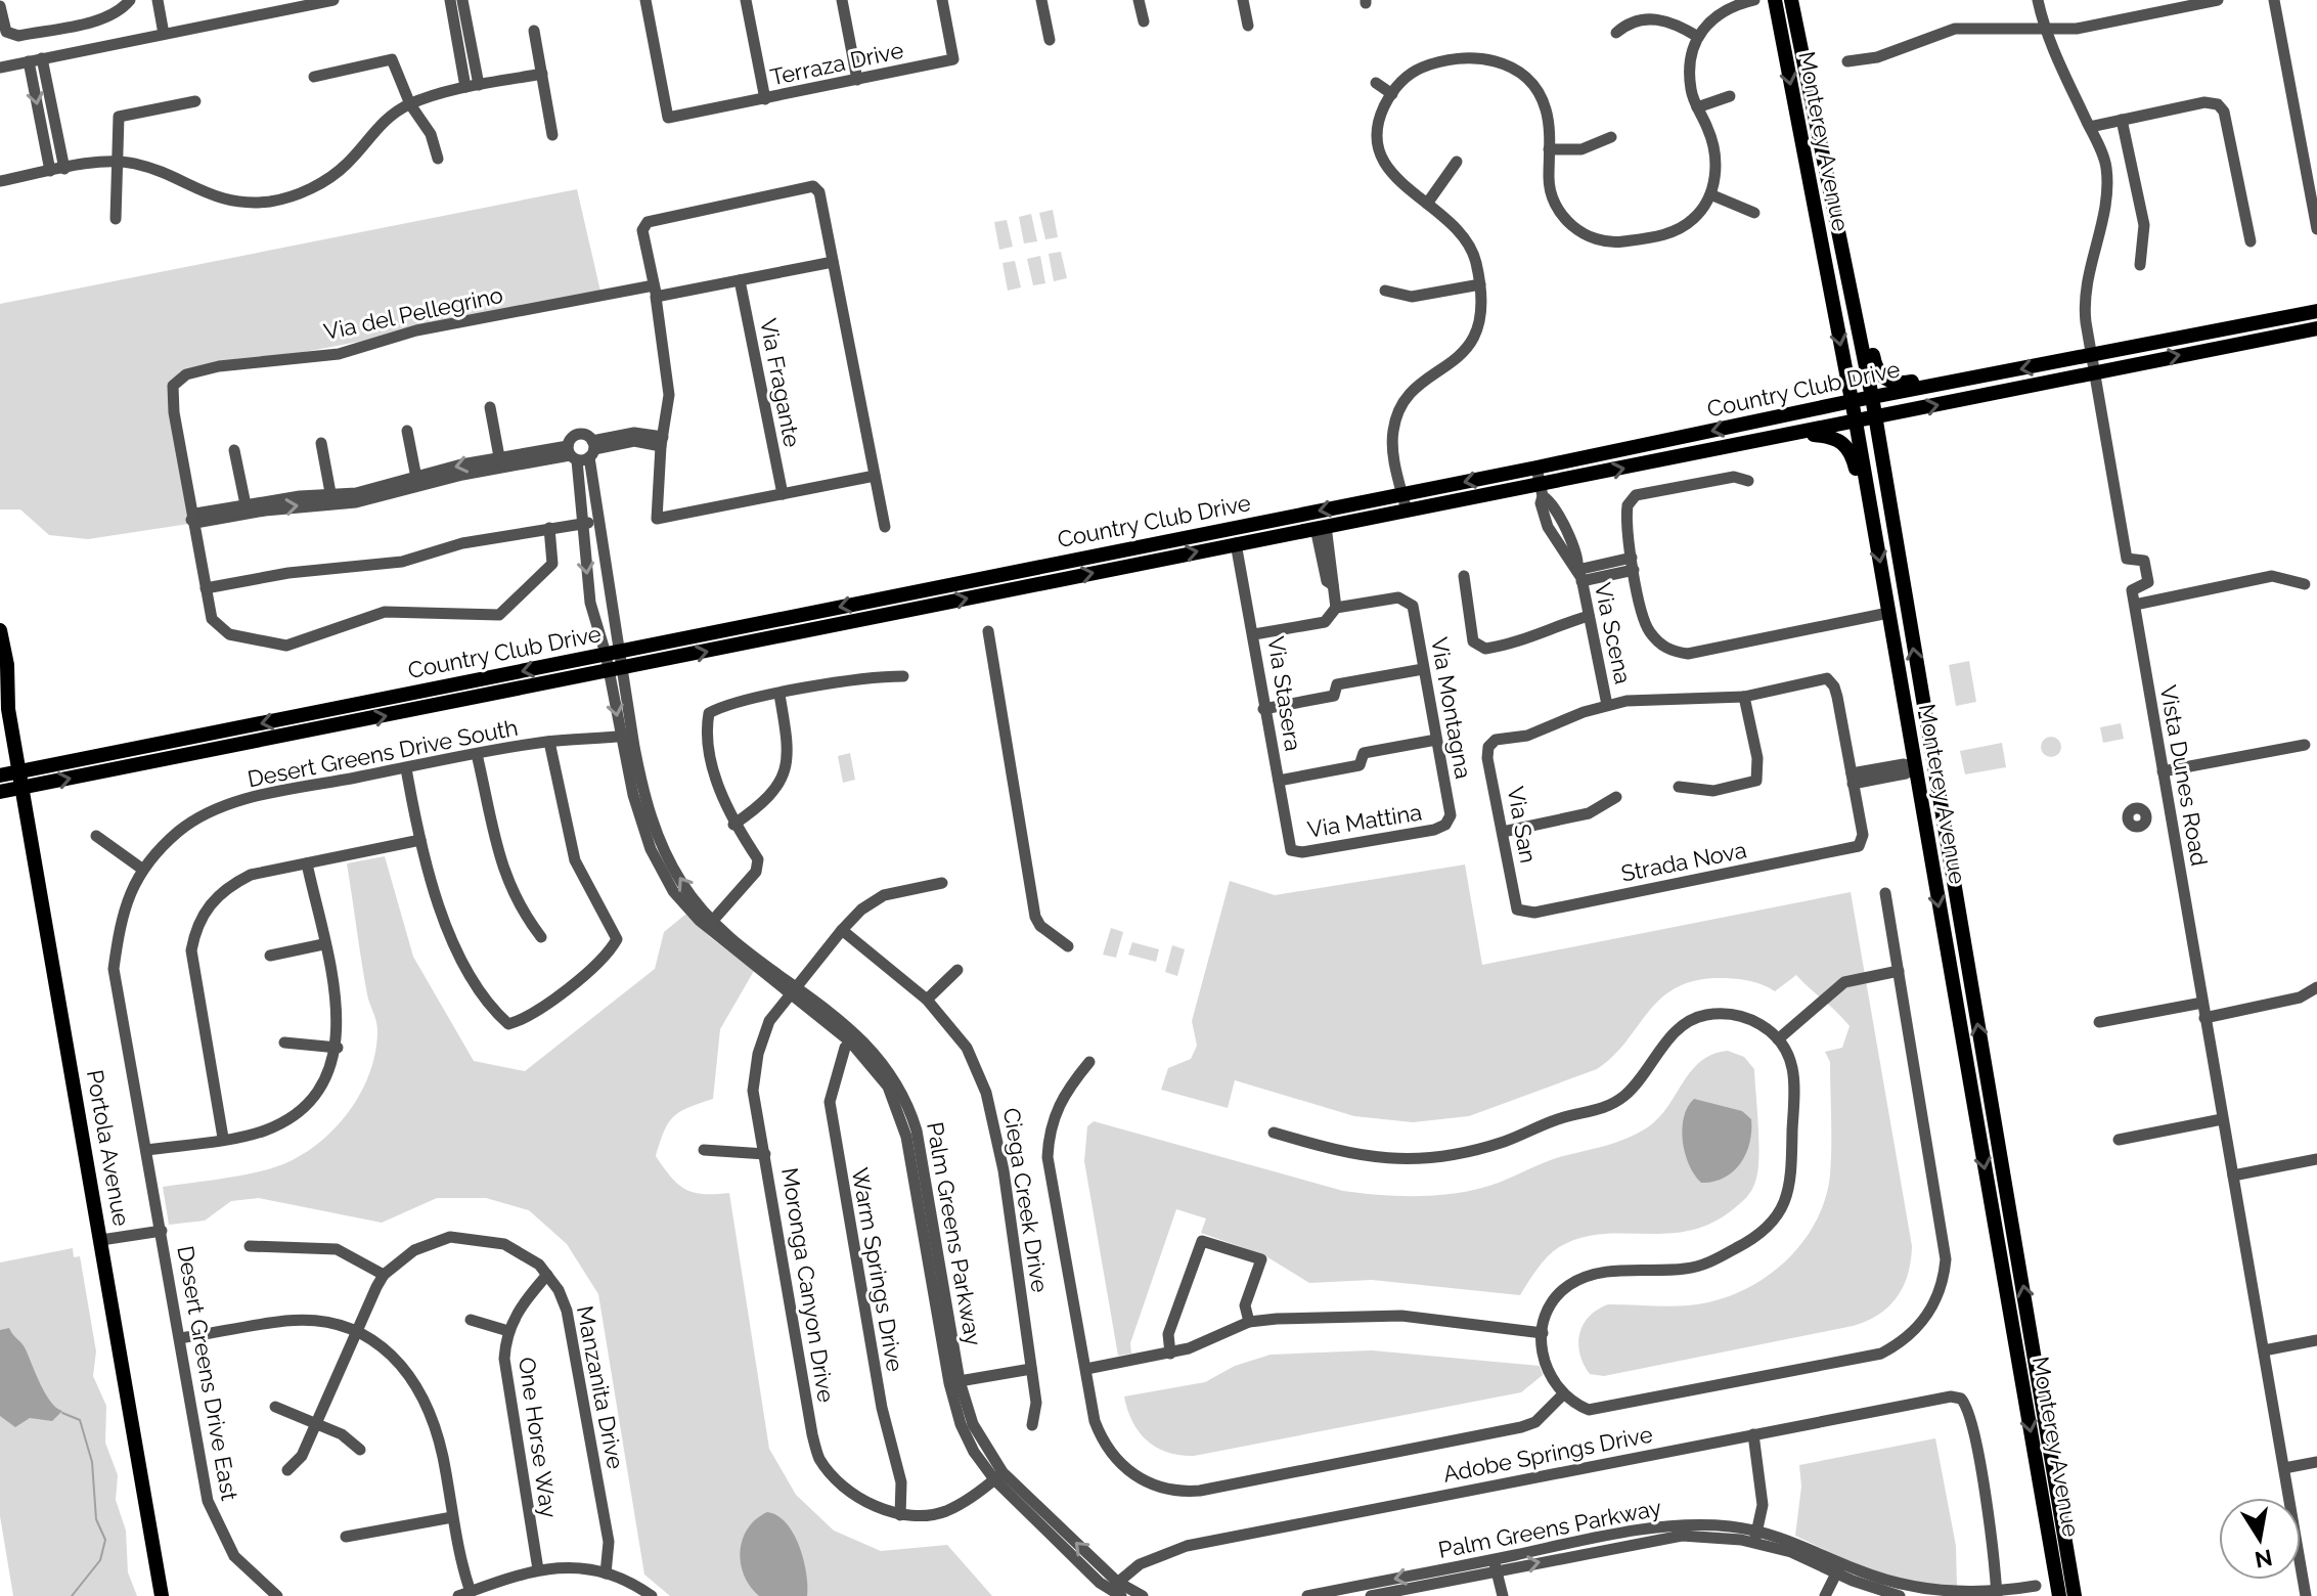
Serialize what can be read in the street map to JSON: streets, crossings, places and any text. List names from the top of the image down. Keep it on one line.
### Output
{"streets":{"main road":["Monterey Avenue","Country Club Drive","Portola Avenue"],"street":["Terraza Drive","Via del Pellegrino","Via Fragante","Via Scena","Via Stasera","Via Montagna","Desert Greens Drive South","Vista Dunes Road","Via Mattina","Via San","Strada Nova","Ciega Creek Drive","Palm Greens Parkway","Warm Springs Drive","Moronga Canyon Drive","Desert Greens Drive East","Manzanita Drive","One Horse Way","Adobe Springs Drive"]},"crossings":[["Monterey Avenue","Country Club Drive"],["Country Club Drive","Via Scena"],["Country Club Drive","Via Stasera"],["Country Club Drive","Portola Avenue"],["Country Club Drive","Palm Greens Parkway"],["Via Scena","Via San"],["Via Stasera","Via Mattina"],["Via Montagna","Via Mattina"],["Desert Greens Drive South","Palm Greens Parkway"],["Desert Greens Drive South","Desert Greens Drive East"],["Via San","Strada Nova"],["Ciega Creek Drive","Moronga Canyon Drive"],["Palm Greens Parkway","Warm Springs Drive"],["Palm Greens Parkway","Moronga Canyon Drive"],["Palm Greens Parkway","Adobe Springs Drive"],["Warm Springs Drive","Moronga Canyon Drive"],["Manzanita Drive","One Horse Way"]],"north":"bottom"}
